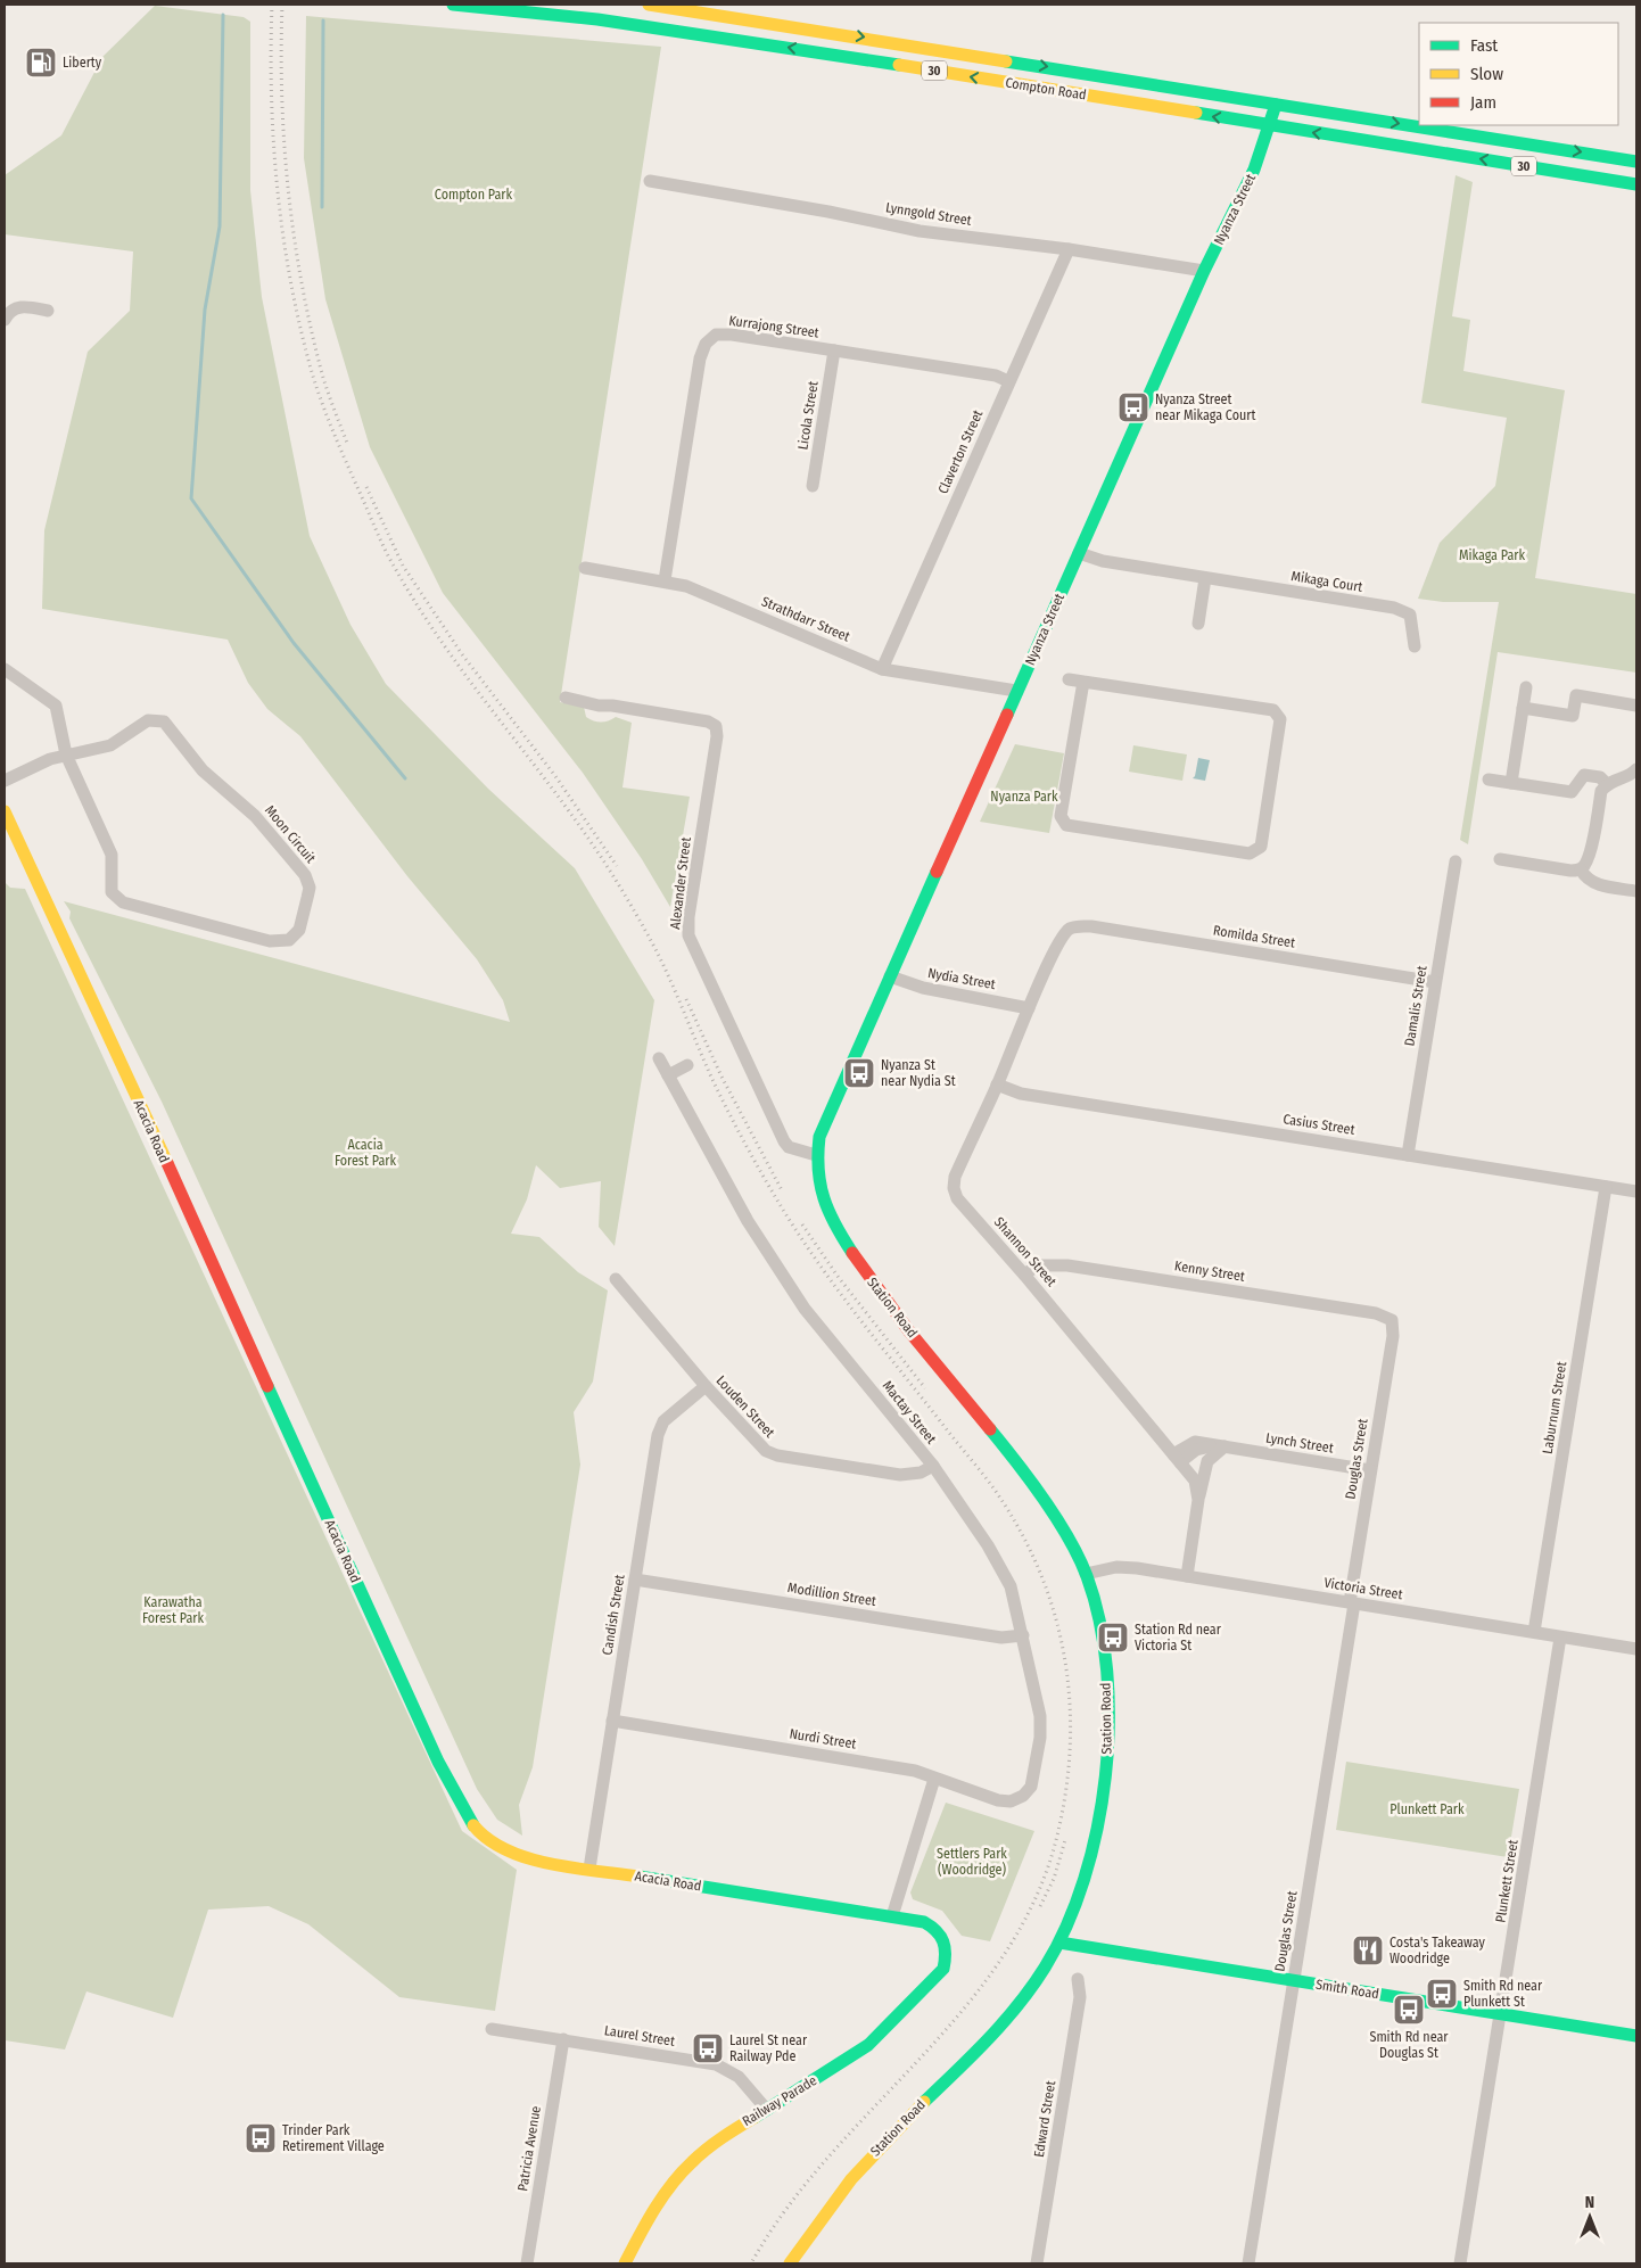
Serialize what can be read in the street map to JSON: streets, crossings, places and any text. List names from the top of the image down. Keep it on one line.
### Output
{"streets":{"street":["30","Compton Road","Nyanza Street","Lynngold Street","Kurrajong Street","Licola Street","Claverton Street","Mikaga Court","Strathdarr Street","Moon Circuit","Alexander Street","Romilda Street","Nydia Street","Damalis Street","Casius Street","Acacia Road","Shannon Street","Kenny Street","Station Road","Louden Street","Laburnum Street","Mactay Street","Lynch Street","Douglas Street","Victoria Street","Modillion Street","Candish Street","Nurdi Street","Plunkett Street","Smith Road","Laurel Street","Railway Parade","Edward Street","Patricia Avenue"]},"crossings":[["Compton Road","Nyanza Street"],["Nyanza Street","Lynngold Street"],["Nyanza Street","Mikaga Court"],["Nyanza Street","Strathdarr Street"],["Nyanza Street","Alexander Street"],["Nyanza Street","Nydia Street"],["Nyanza Street","Station Road"],["Lynngold Street","Claverton Street"],["Kurrajong Street","Licola Street"],["Kurrajong Street","Claverton Street"],["Kurrajong Street","Strathdarr Street"],["Claverton Street","Strathdarr Street"],["Alexander Street","Station Road"],["Romilda Street","Damalis Street"],["Romilda Street","Shannon Street"],["Nydia Street","Shannon Street"],["Damalis Street","Casius Street"],["Casius Street","Shannon Street"],["Casius Street","Laburnum Street"],["Acacia Road","Candish Street"],["Acacia Road","Railway Parade"],["Shannon Street","Kenny Street"],["Shannon Street","Lynch Street"],["Shannon Street","Victoria Street"],["Kenny Street","Douglas Street"],["Station Road","Victoria Street"],["Station Road","Smith Road"],["Louden Street","Mactay Street"],["Louden Street","Candish Street"],["Laburnum Street","Victoria Street"],["Mactay Street","Modillion Street"],["Mactay Street","Nurdi Street"],["Lynch Street","Douglas Street"],["Douglas Street","Victoria Street"],["Douglas Street","Smith Road"],["Victoria Street","Plunkett Street"],["Modillion Street","Candish Street"],["Candish Street","Nurdi Street"],["Plunkett Street","Smith Road"],["Laurel Street","Railway Parade"],["Laurel Street","Patricia Avenue"]],"parks":["Compton Park","Mikaga Park","Nyanza Park","Acacia Forest Park","Karawatha Forest Park","Plunkett Park","Settlers Park (Woodridge)"],"places":{"fuel station":["Liberty"],"bus stop":["Nyanza Street near Mikaga Court","Nyanza St near Nydia St","Station Rd near Victoria St","Smith Rd near Plunkett St","Smith Rd near Douglas St","Laurel St near Railway Pde","Trinder Park Retirement Village"],"restaurant":["Costa's Takeaway Woodridge"]},"legend":["Fast","Slow","Jam"],"north":"top"}
